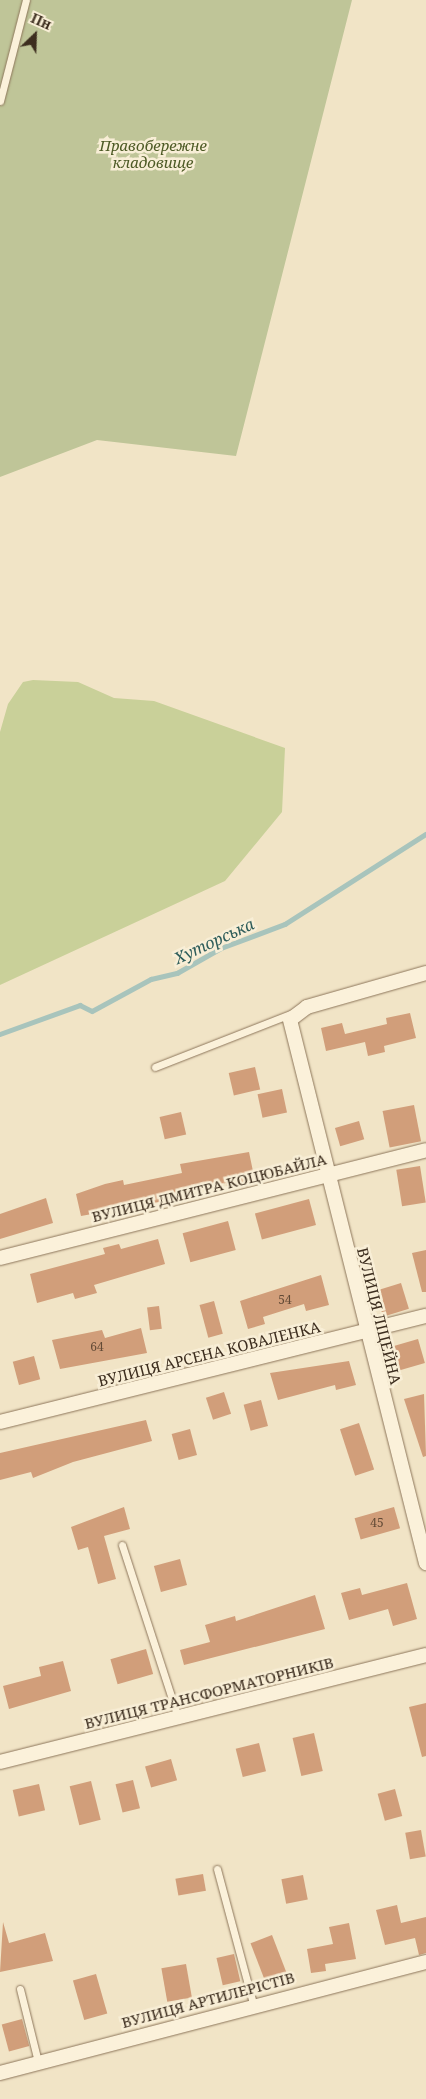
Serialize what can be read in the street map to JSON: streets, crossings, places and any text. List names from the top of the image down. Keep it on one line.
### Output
{"streets":{"street":["ВУЛИЦЯ ДМИТРА КОЦЮБАЙЛА","ВУЛИЦЯ ЛІЦЕЙНА","ВУЛИЦЯ АРСЕНА КОВАЛЕНКА","ВУЛИЦЯ ТРАНСФОРМАТОРНИКІВ","ВУЛИЦЯ АРТИЛЕРІСТІВ"]},"crossings":[["ВУЛИЦЯ ДМИТРА КОЦЮБАЙЛА","ВУЛИЦЯ ЛІЦЕЙНА"],["ВУЛИЦЯ ЛІЦЕЙНА","ВУЛИЦЯ АРСЕНА КОВАЛЕНКА"]],"water":["Хуторська"],"parks":["Правобережне кладовище"],"house_numbers":["54","64","45"],"north":"top right"}
